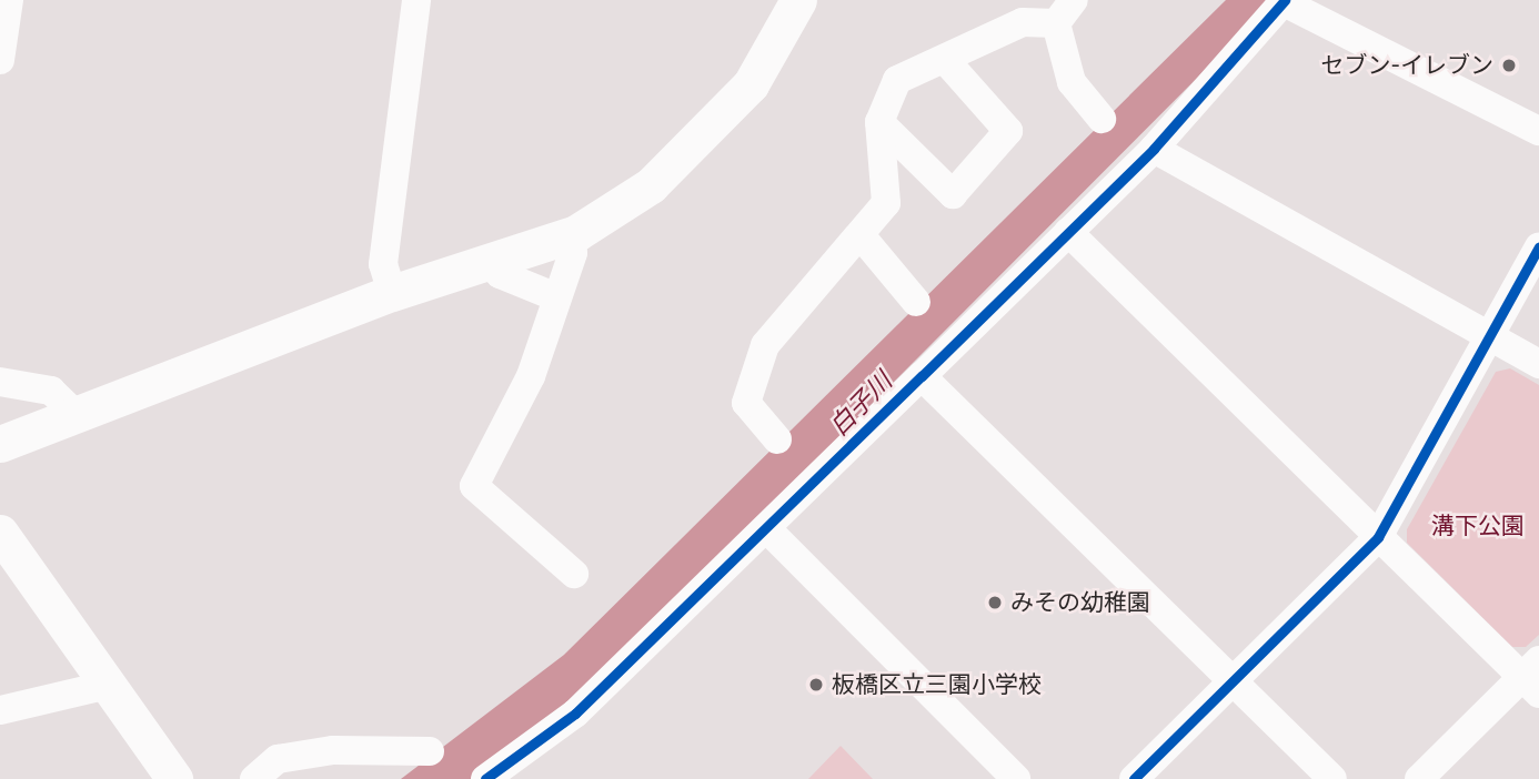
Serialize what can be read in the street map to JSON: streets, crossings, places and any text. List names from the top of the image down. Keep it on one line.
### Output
{"water":["白子川"],"parks":["溝下公園"],"places":["セブン-イレブン","みその幼稚園","板橋区立三園小学校"]}
